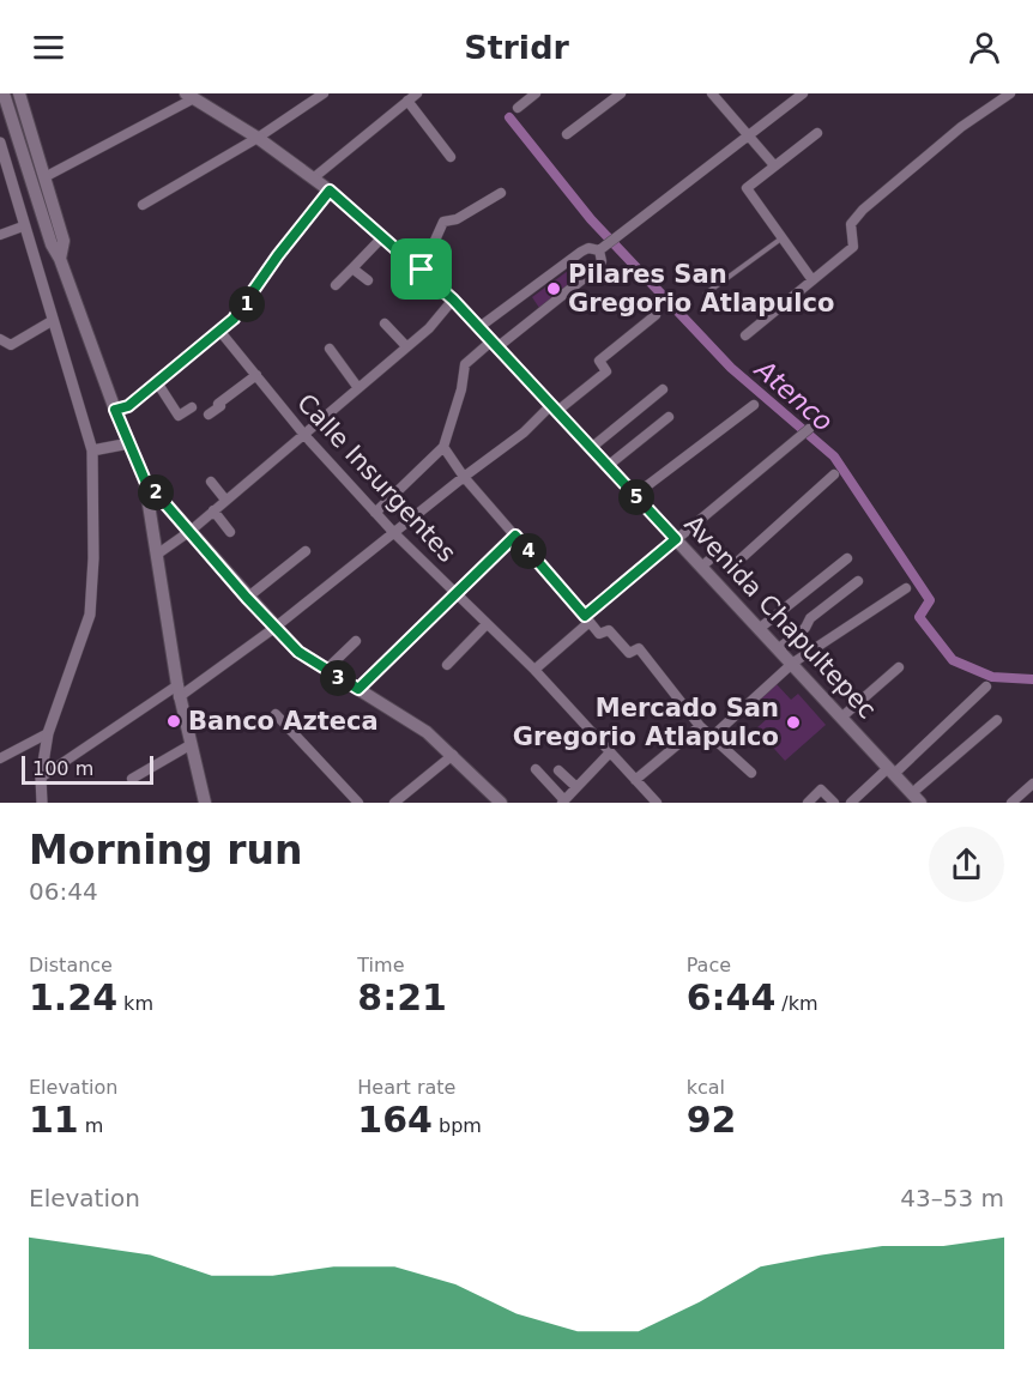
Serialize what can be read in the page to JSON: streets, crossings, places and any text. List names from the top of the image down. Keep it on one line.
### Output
{"streets":{"main road":["Avenida Chapultepec"],"street":["Calle Insurgentes"]},"water":["Atenco"],"places":["Pilares San Gregorio Atlapulco","Banco Azteca","Mercado San Gregorio Atlapulco"],"scale_bar":"100 m","page":{"header":"Stridr","pins":["1","2","5","4","3"],"scale":"100 m","heading":["Morning run","06:44"],"stats":[["Distance","1.24 km"],["Time","8:21"],["Pace","6:44 /km"],["Elevation","11 m"],["Heart rate","164 bpm"],["kcal","92"]],"chart":["Elevation","43–53 m"]}}
